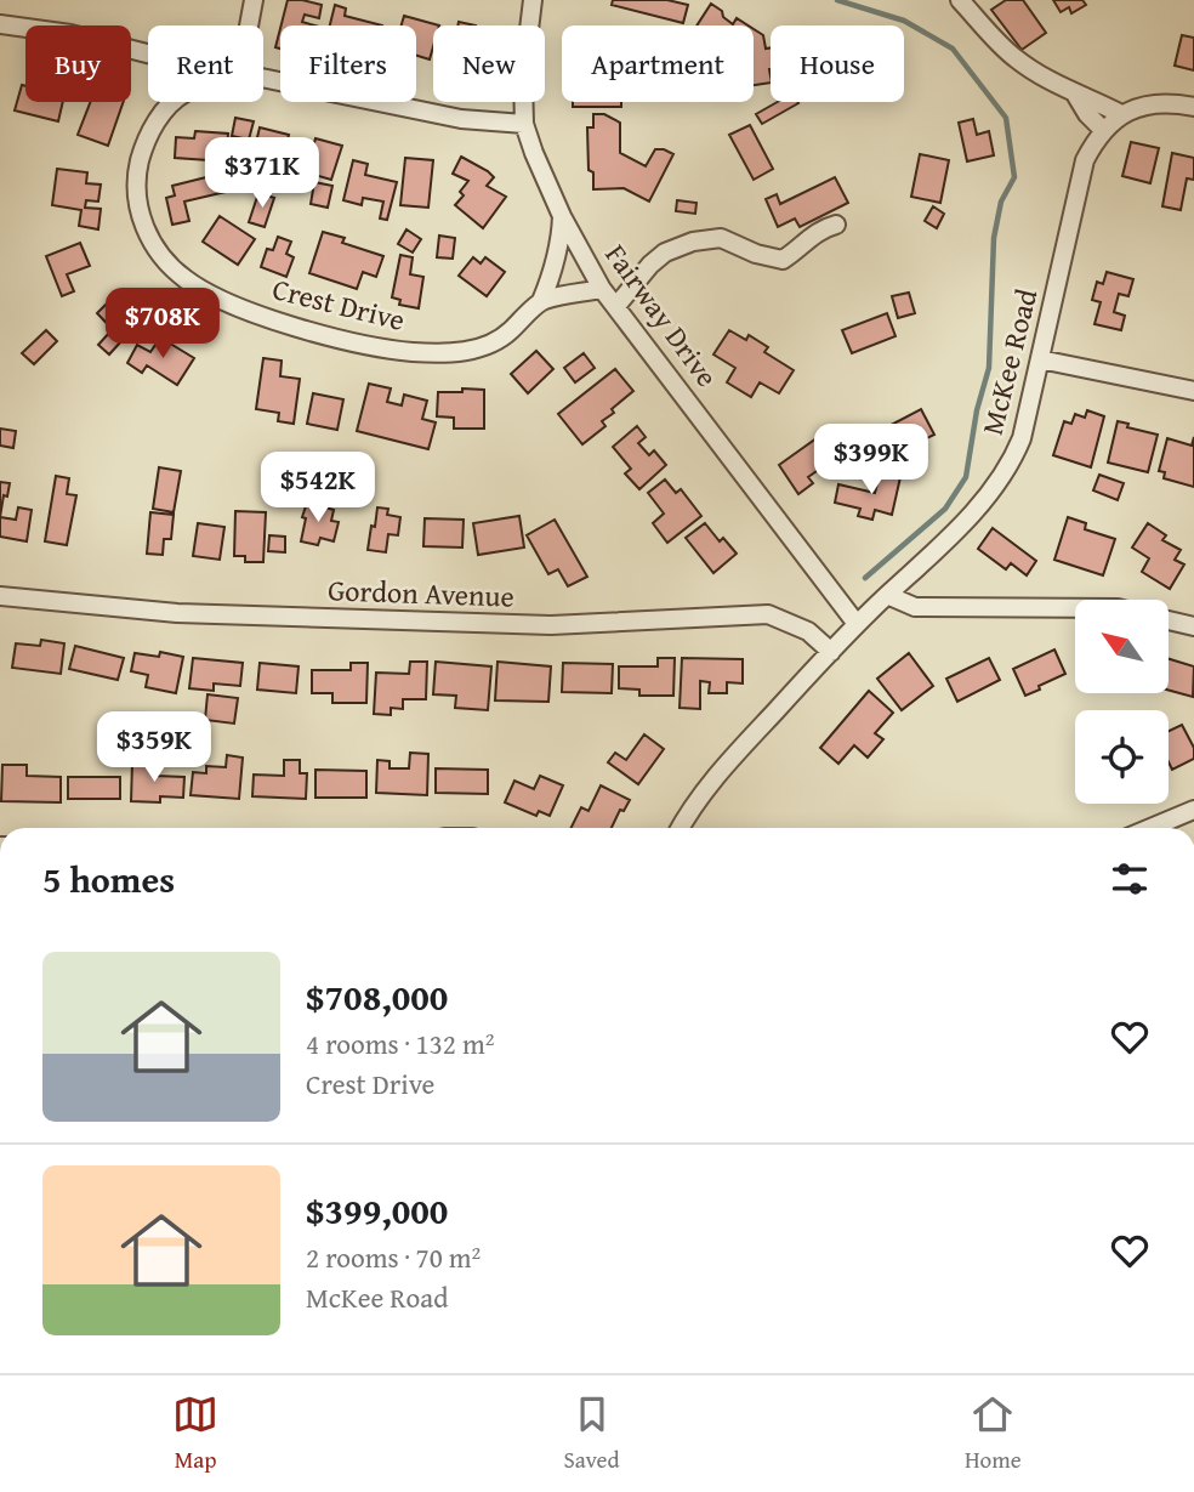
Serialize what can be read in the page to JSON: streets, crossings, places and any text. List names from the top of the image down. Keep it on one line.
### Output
{"streets":{"street":["Crest Drive","Fairway Drive","McKee Road","Gordon Avenue"]},"crossings":[["Crest Drive","Fairway Drive"],["Fairway Drive","McKee Road"],["McKee Road","Gordon Avenue"]],"north":"top left","page":{"chip":["Buy","Rent","Filters","New","Apartment","House"],"price":["$371K","$708K","$399K","$542K","$359K"],"heading":"5 homes","list":[{"name":"$708,000","note":"4 rooms · 132 m² · Crest Drive"},{"name":"$399,000","note":"2 rooms · 70 m² · McKee Road"}],"tabs":["Map","Saved","Home"]}}
